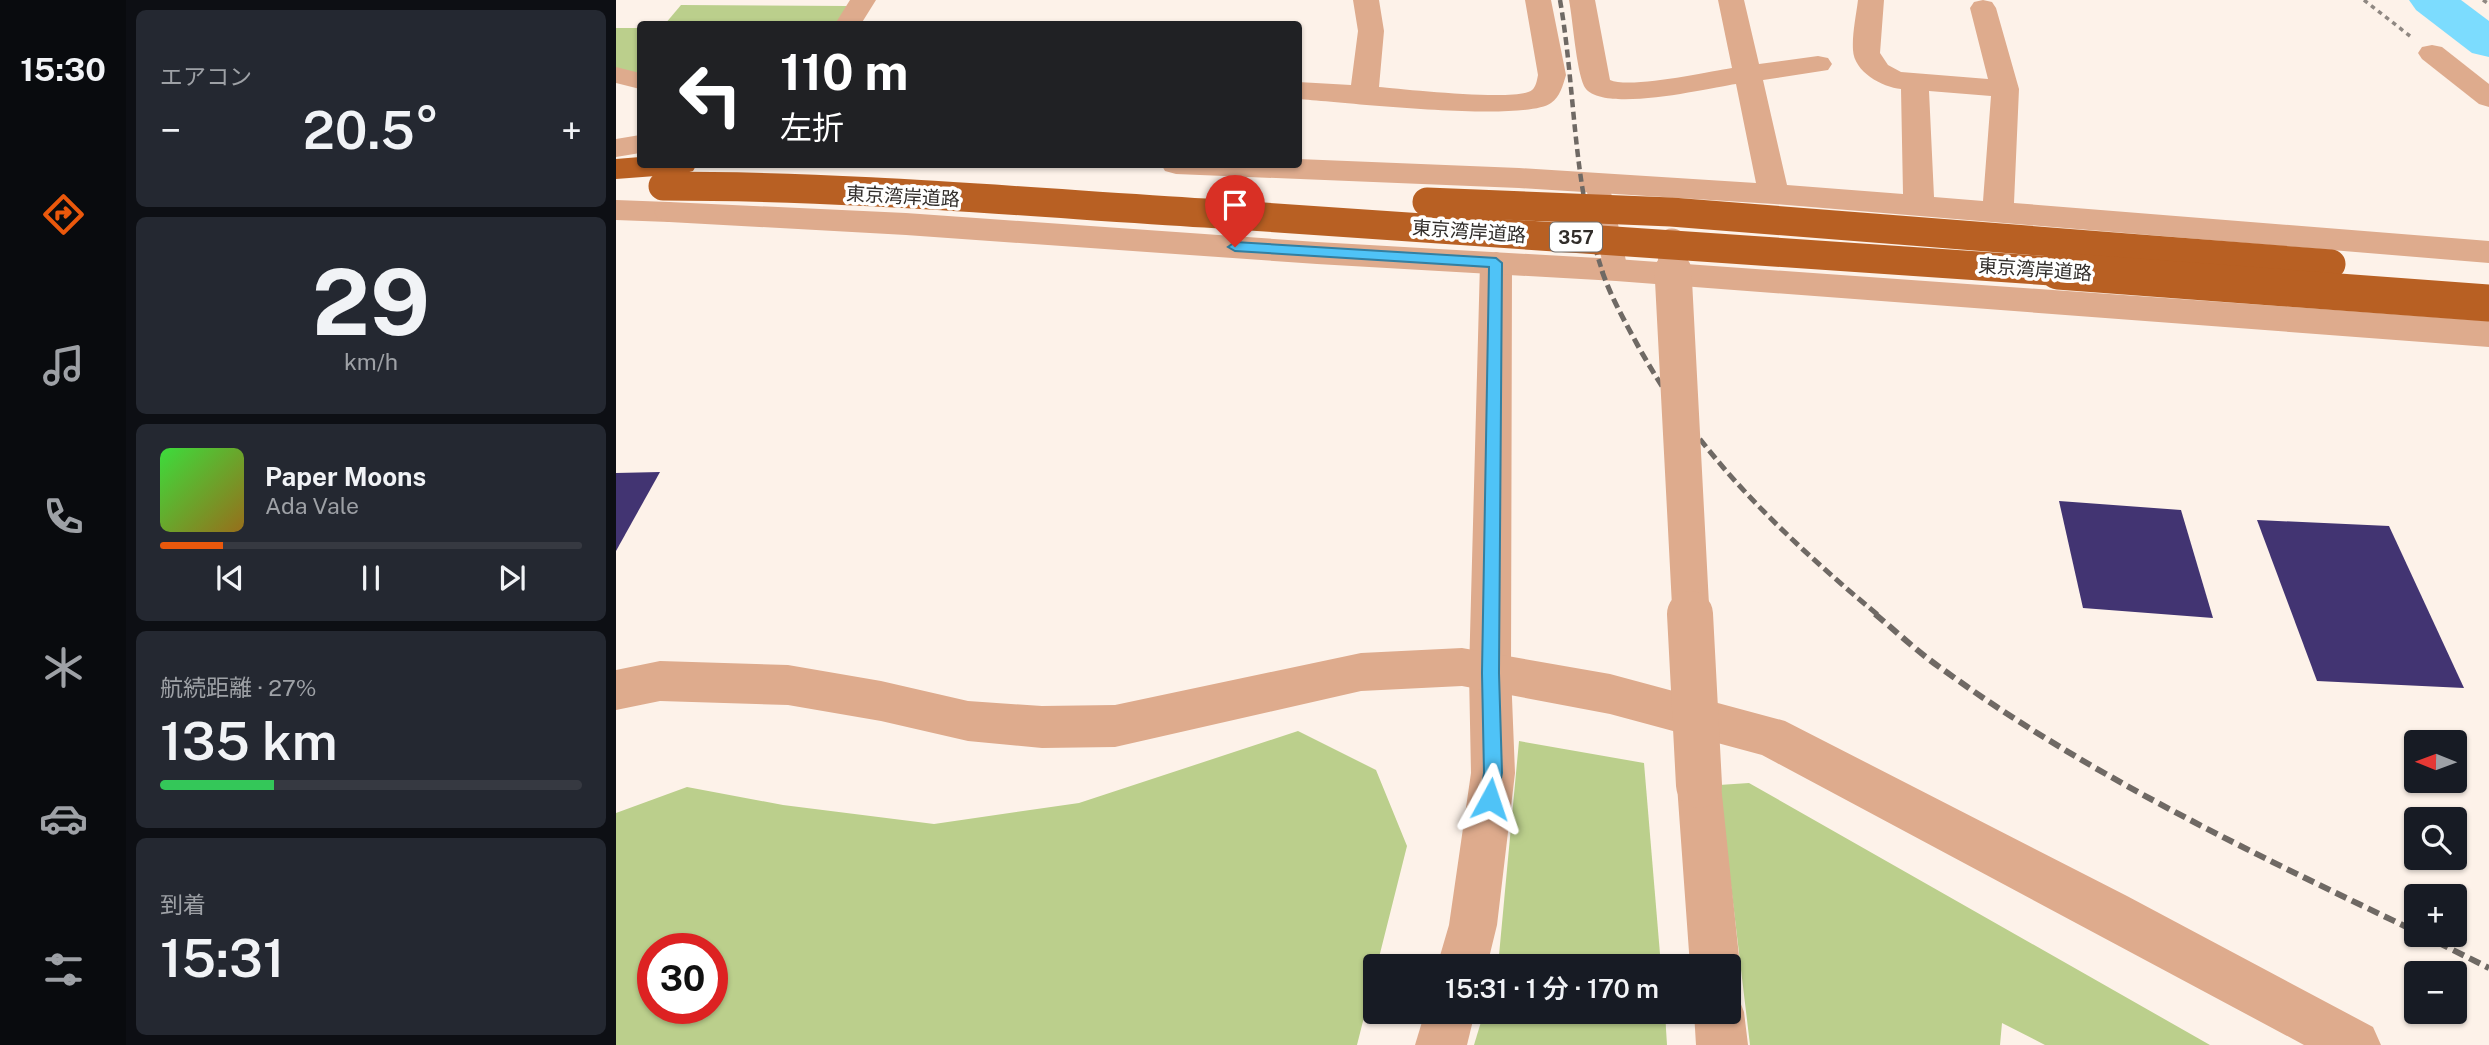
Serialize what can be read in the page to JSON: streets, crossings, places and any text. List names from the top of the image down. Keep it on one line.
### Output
{"streets":{"highway":["東京湾岸道路","357"]},"north":"left","page":{"tabs":"15:30","tile":["エアコン",["29","km/h"],["航続距離 · 27%","135 km"],["到着","15:31"]],"turn":["110 m","左折"],"heat":["−","20.5°","+"],"song":["Paper Moons","Ada Vale"],"map_buttons":["+","−"],"limit":"30","trip":"15:31 · 1 分 · 170 m"}}
